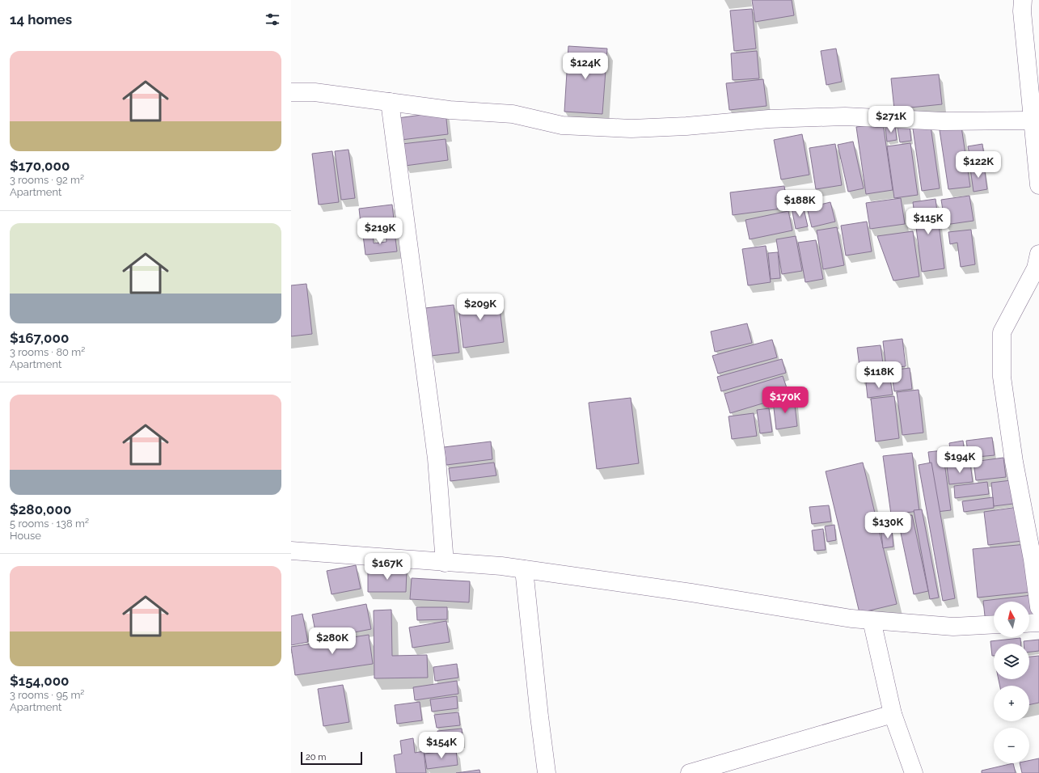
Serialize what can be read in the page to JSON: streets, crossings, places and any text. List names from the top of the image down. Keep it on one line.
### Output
{"scale_bar":"20 m","north":"top","page":{"heading":"14 homes","list":[{"name":"$170,000","note":"3 rooms · 92 m² · Apartment"},{"name":"$167,000","note":"3 rooms · 80 m² · Apartment"},{"name":"$280,000","note":"5 rooms · 138 m² · House"},{"name":"$154,000","note":"3 rooms · 95 m² · Apartment"}],"price":["$124K","$271K","$122K","$188K","$115K","$219K","$209K","$118K","$170K","$194K","$130K","$167K","$280K","$154K"],"map_buttons":["+","−"],"scale":"20 m"}}
